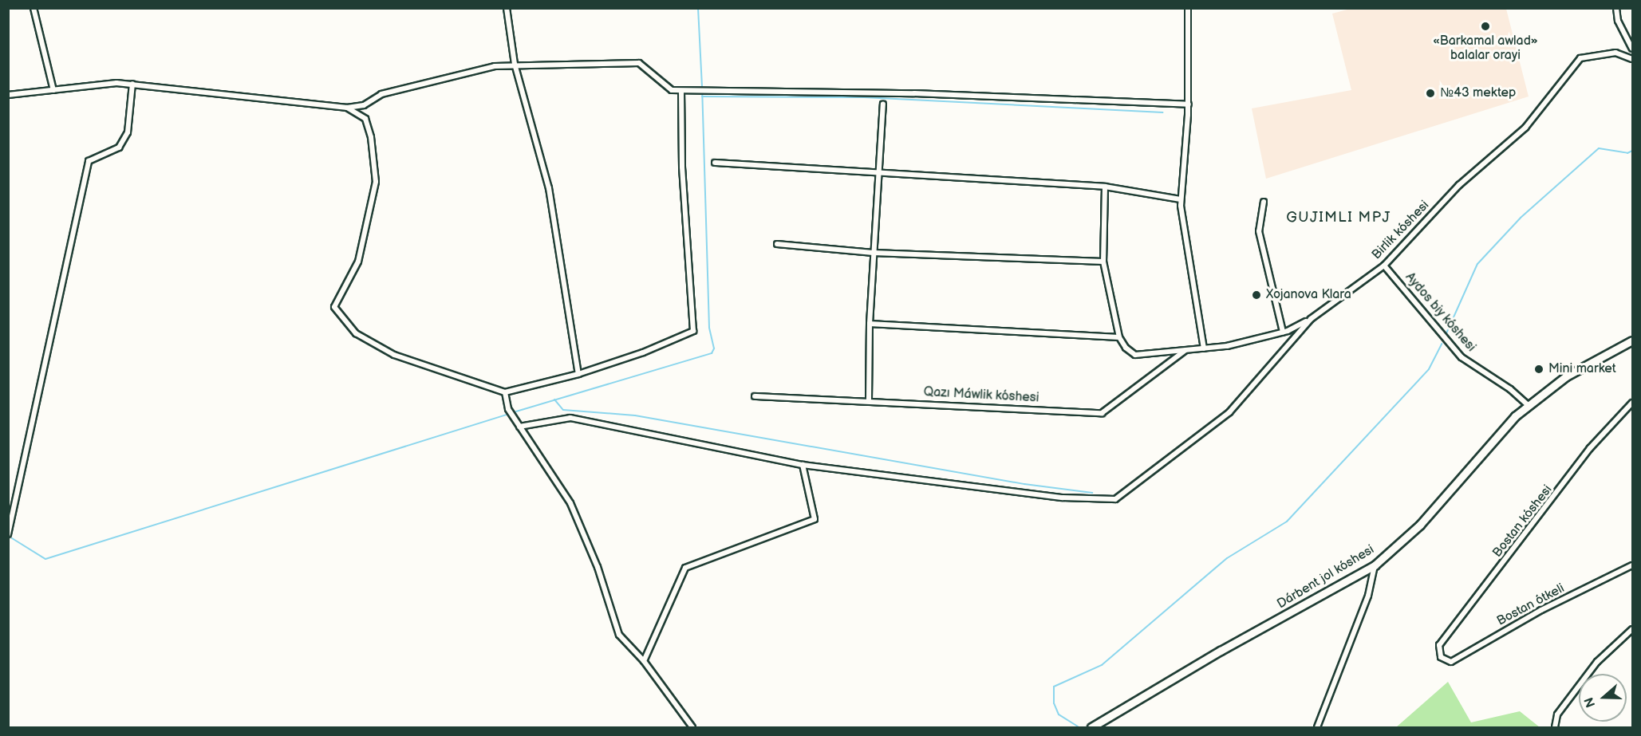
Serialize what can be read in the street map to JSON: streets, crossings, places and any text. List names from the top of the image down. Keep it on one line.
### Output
{"streets":{"main road":["Dárbent jol kóshesi"],"street":["Birlik kóshesi","Aydos biy kóshesi","Qazı Máwlik kóshesi","Bostan kóshesi","Bostan ótkeli"]},"crossings":[["Birlik kóshesi","Aydos biy kóshesi"],["Aydos biy kóshesi","Dárbent jol kóshesi"],["Bostan kóshesi","Bostan ótkeli"]],"districts":["GUJIMLI MPJ"],"places":["«Barkamal awlad» balalar orayi","№43 mektep","Xojanova Klara","Mini market"],"north":"left"}
